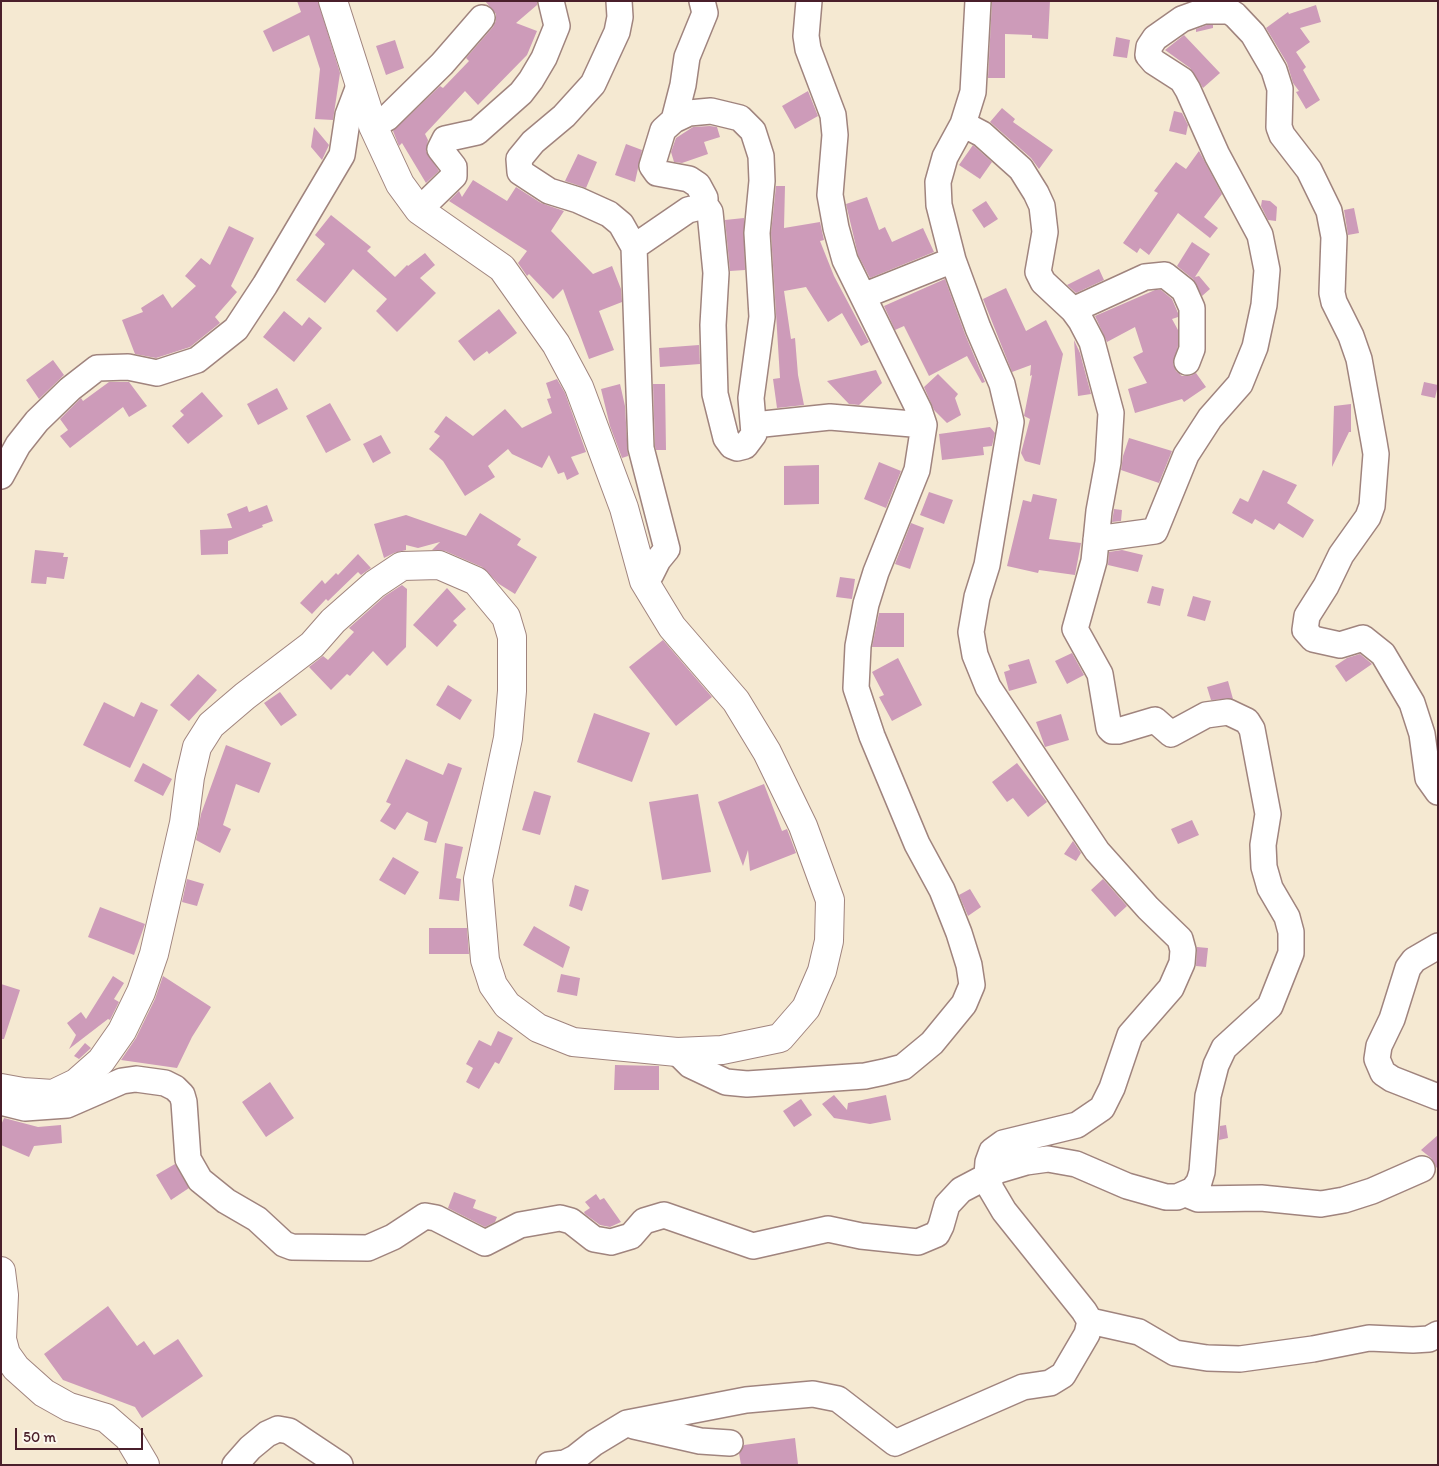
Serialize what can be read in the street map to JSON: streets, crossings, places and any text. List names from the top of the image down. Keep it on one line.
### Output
{"scale_bar":"50 m"}
